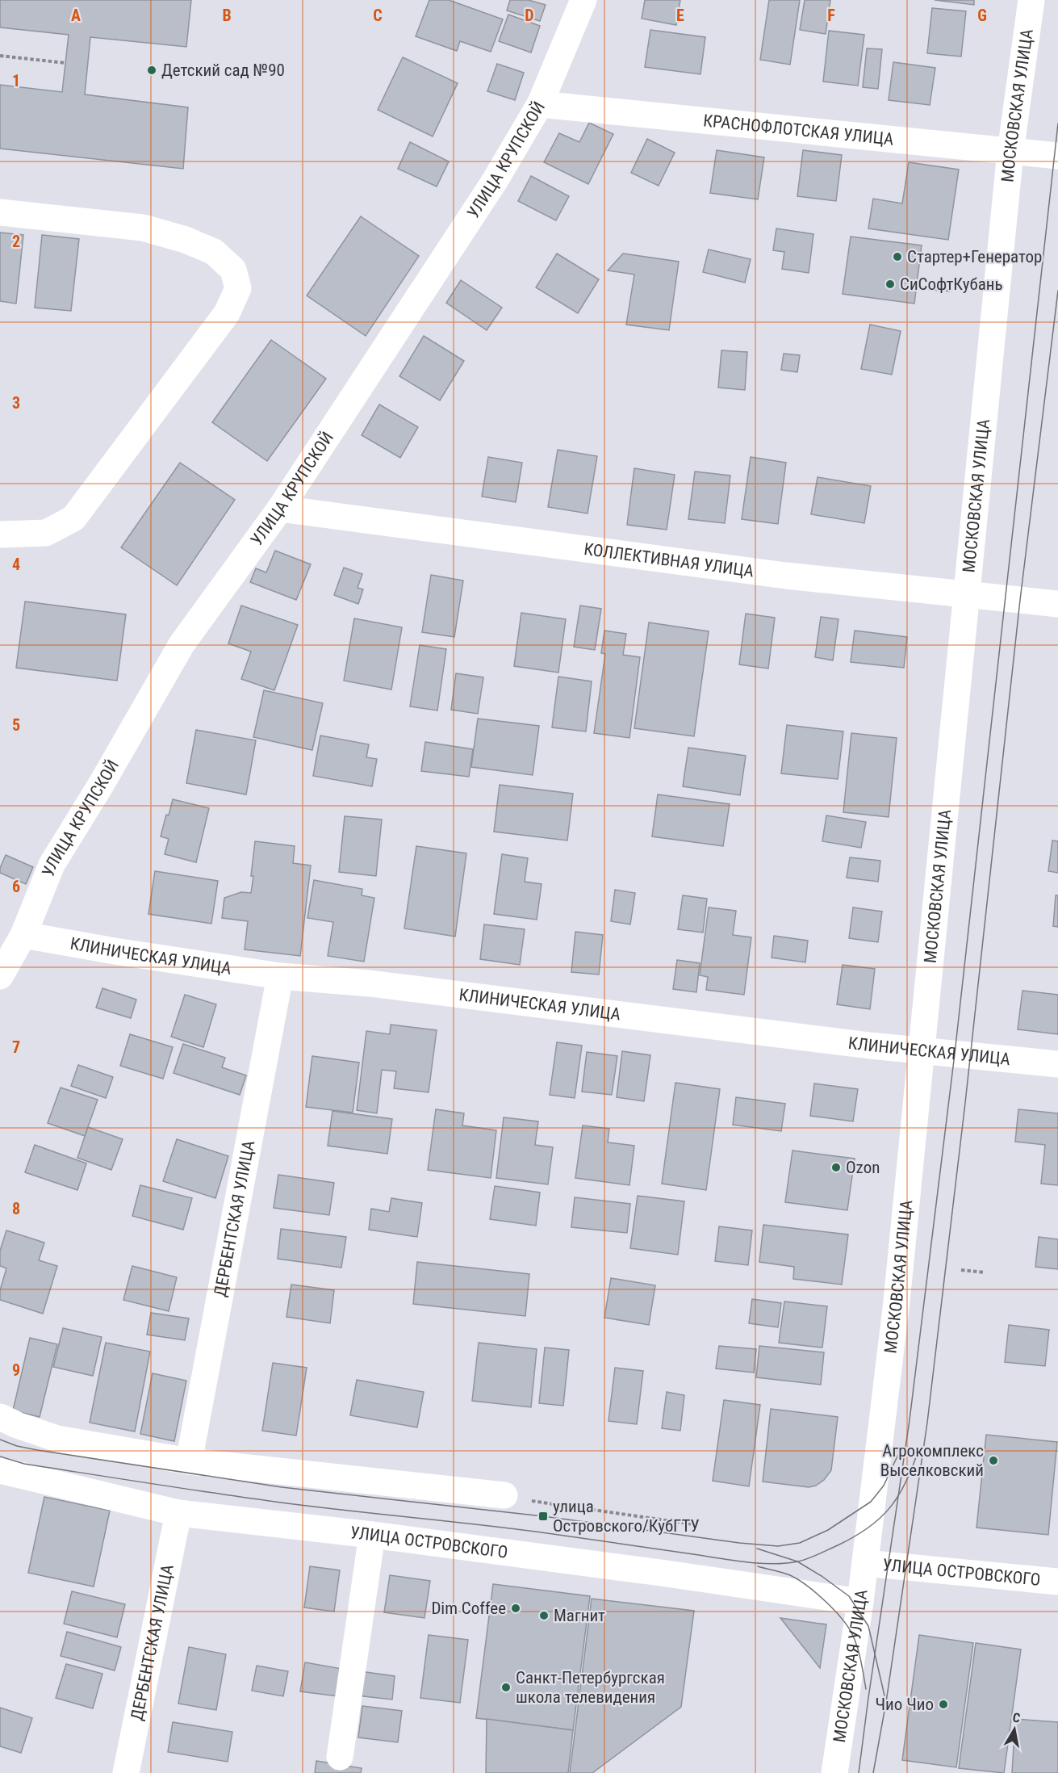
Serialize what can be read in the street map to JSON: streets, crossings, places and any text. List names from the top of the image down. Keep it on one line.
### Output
{"streets":{"street":["МОСКОВСКАЯ УЛИЦА","КРАСНОФЛОТСКАЯ УЛИЦА","УЛИЦА КРУПСКОЙ","КОЛЛЕКТИВНАЯ УЛИЦА","КЛИНИЧЕСКАЯ УЛИЦА","ДЕРБЕНТСКАЯ УЛИЦА","УЛИЦА ОСТРОВСКОГО"]},"crossings":[["МОСКОВСКАЯ УЛИЦА","КРАСНОФЛОТСКАЯ УЛИЦА"],["МОСКОВСКАЯ УЛИЦА","КОЛЛЕКТИВНАЯ УЛИЦА"],["МОСКОВСКАЯ УЛИЦА","КЛИНИЧЕСКАЯ УЛИЦА"],["МОСКОВСКАЯ УЛИЦА","УЛИЦА ОСТРОВСКОГО"],["КРАСНОФЛОТСКАЯ УЛИЦА","УЛИЦА КРУПСКОЙ"],["УЛИЦА КРУПСКОЙ","КОЛЛЕКТИВНАЯ УЛИЦА"],["УЛИЦА КРУПСКОЙ","КЛИНИЧЕСКАЯ УЛИЦА"],["КЛИНИЧЕСКАЯ УЛИЦА","ДЕРБЕНТСКАЯ УЛИЦА"],["ДЕРБЕНТСКАЯ УЛИЦА","УЛИЦА ОСТРОВСКОГО"]],"places":{"other":["Детский сад №90","Стартер+Генератор","СиСофтКубань","Ozon","Агрокомплекс Выселковский","Dim Coffee","Магнит","Санкт-Петербургская школа телевидения","Чио Чио"],"transit":["улица Островского/КубГТУ"]},"north":"top","grid":{"columns":["A","B","C","D","E","F","G"],"rows":["1","2","3","4","5","6","7","8","9"]}}
